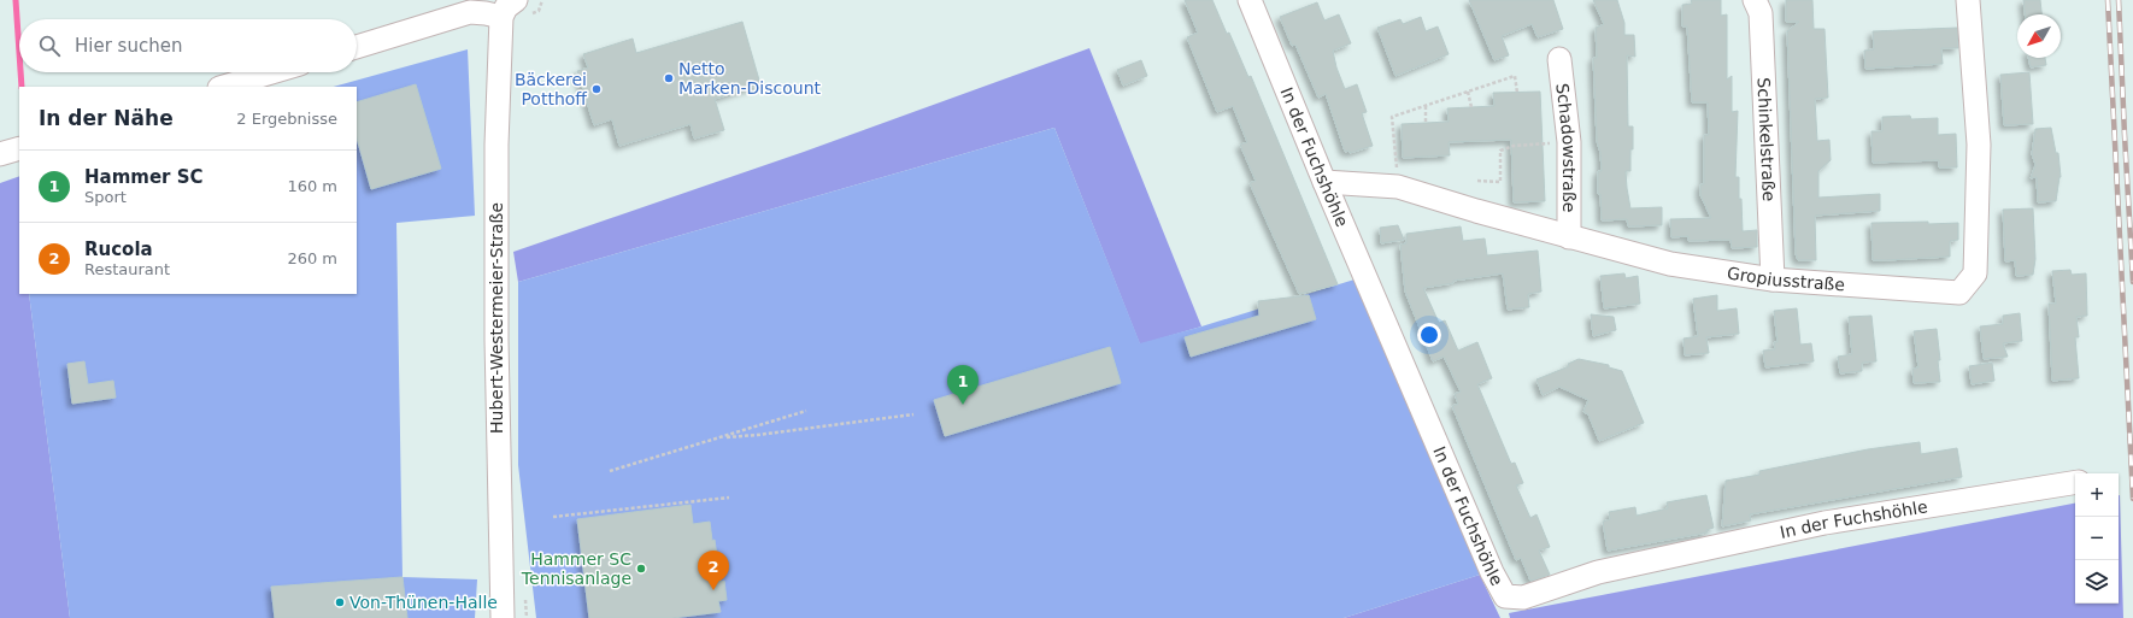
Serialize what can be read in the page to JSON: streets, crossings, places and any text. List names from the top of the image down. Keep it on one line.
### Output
{"streets":{"street":["Schinkelstraße","Schadowstraße","In der Fuchshöhle","Gropiusstraße","Hubert-Westermeier-Straße"]},"crossings":[["Schinkelstraße","Gropiusstraße"],["Schadowstraße","Gropiusstraße"],["In der Fuchshöhle","Gropiusstraße"]],"places":["Netto Marken-Discount","Bäckerei Potthoff","Hammer SC Tennisanlage","Von-Thünen-Halle"],"north":"bottom left","page":{"search":"Hier suchen","heading":["In der Nähe","2 Ergebnisse"],"list":[{"mark":"1","name":"Hammer SC","note":"Sport","value":"160 m"},{"mark":"2","name":"Rucola","note":"Restaurant","value":"260 m"}],"pins":["1","2"],"map_buttons":["+","−"]}}
